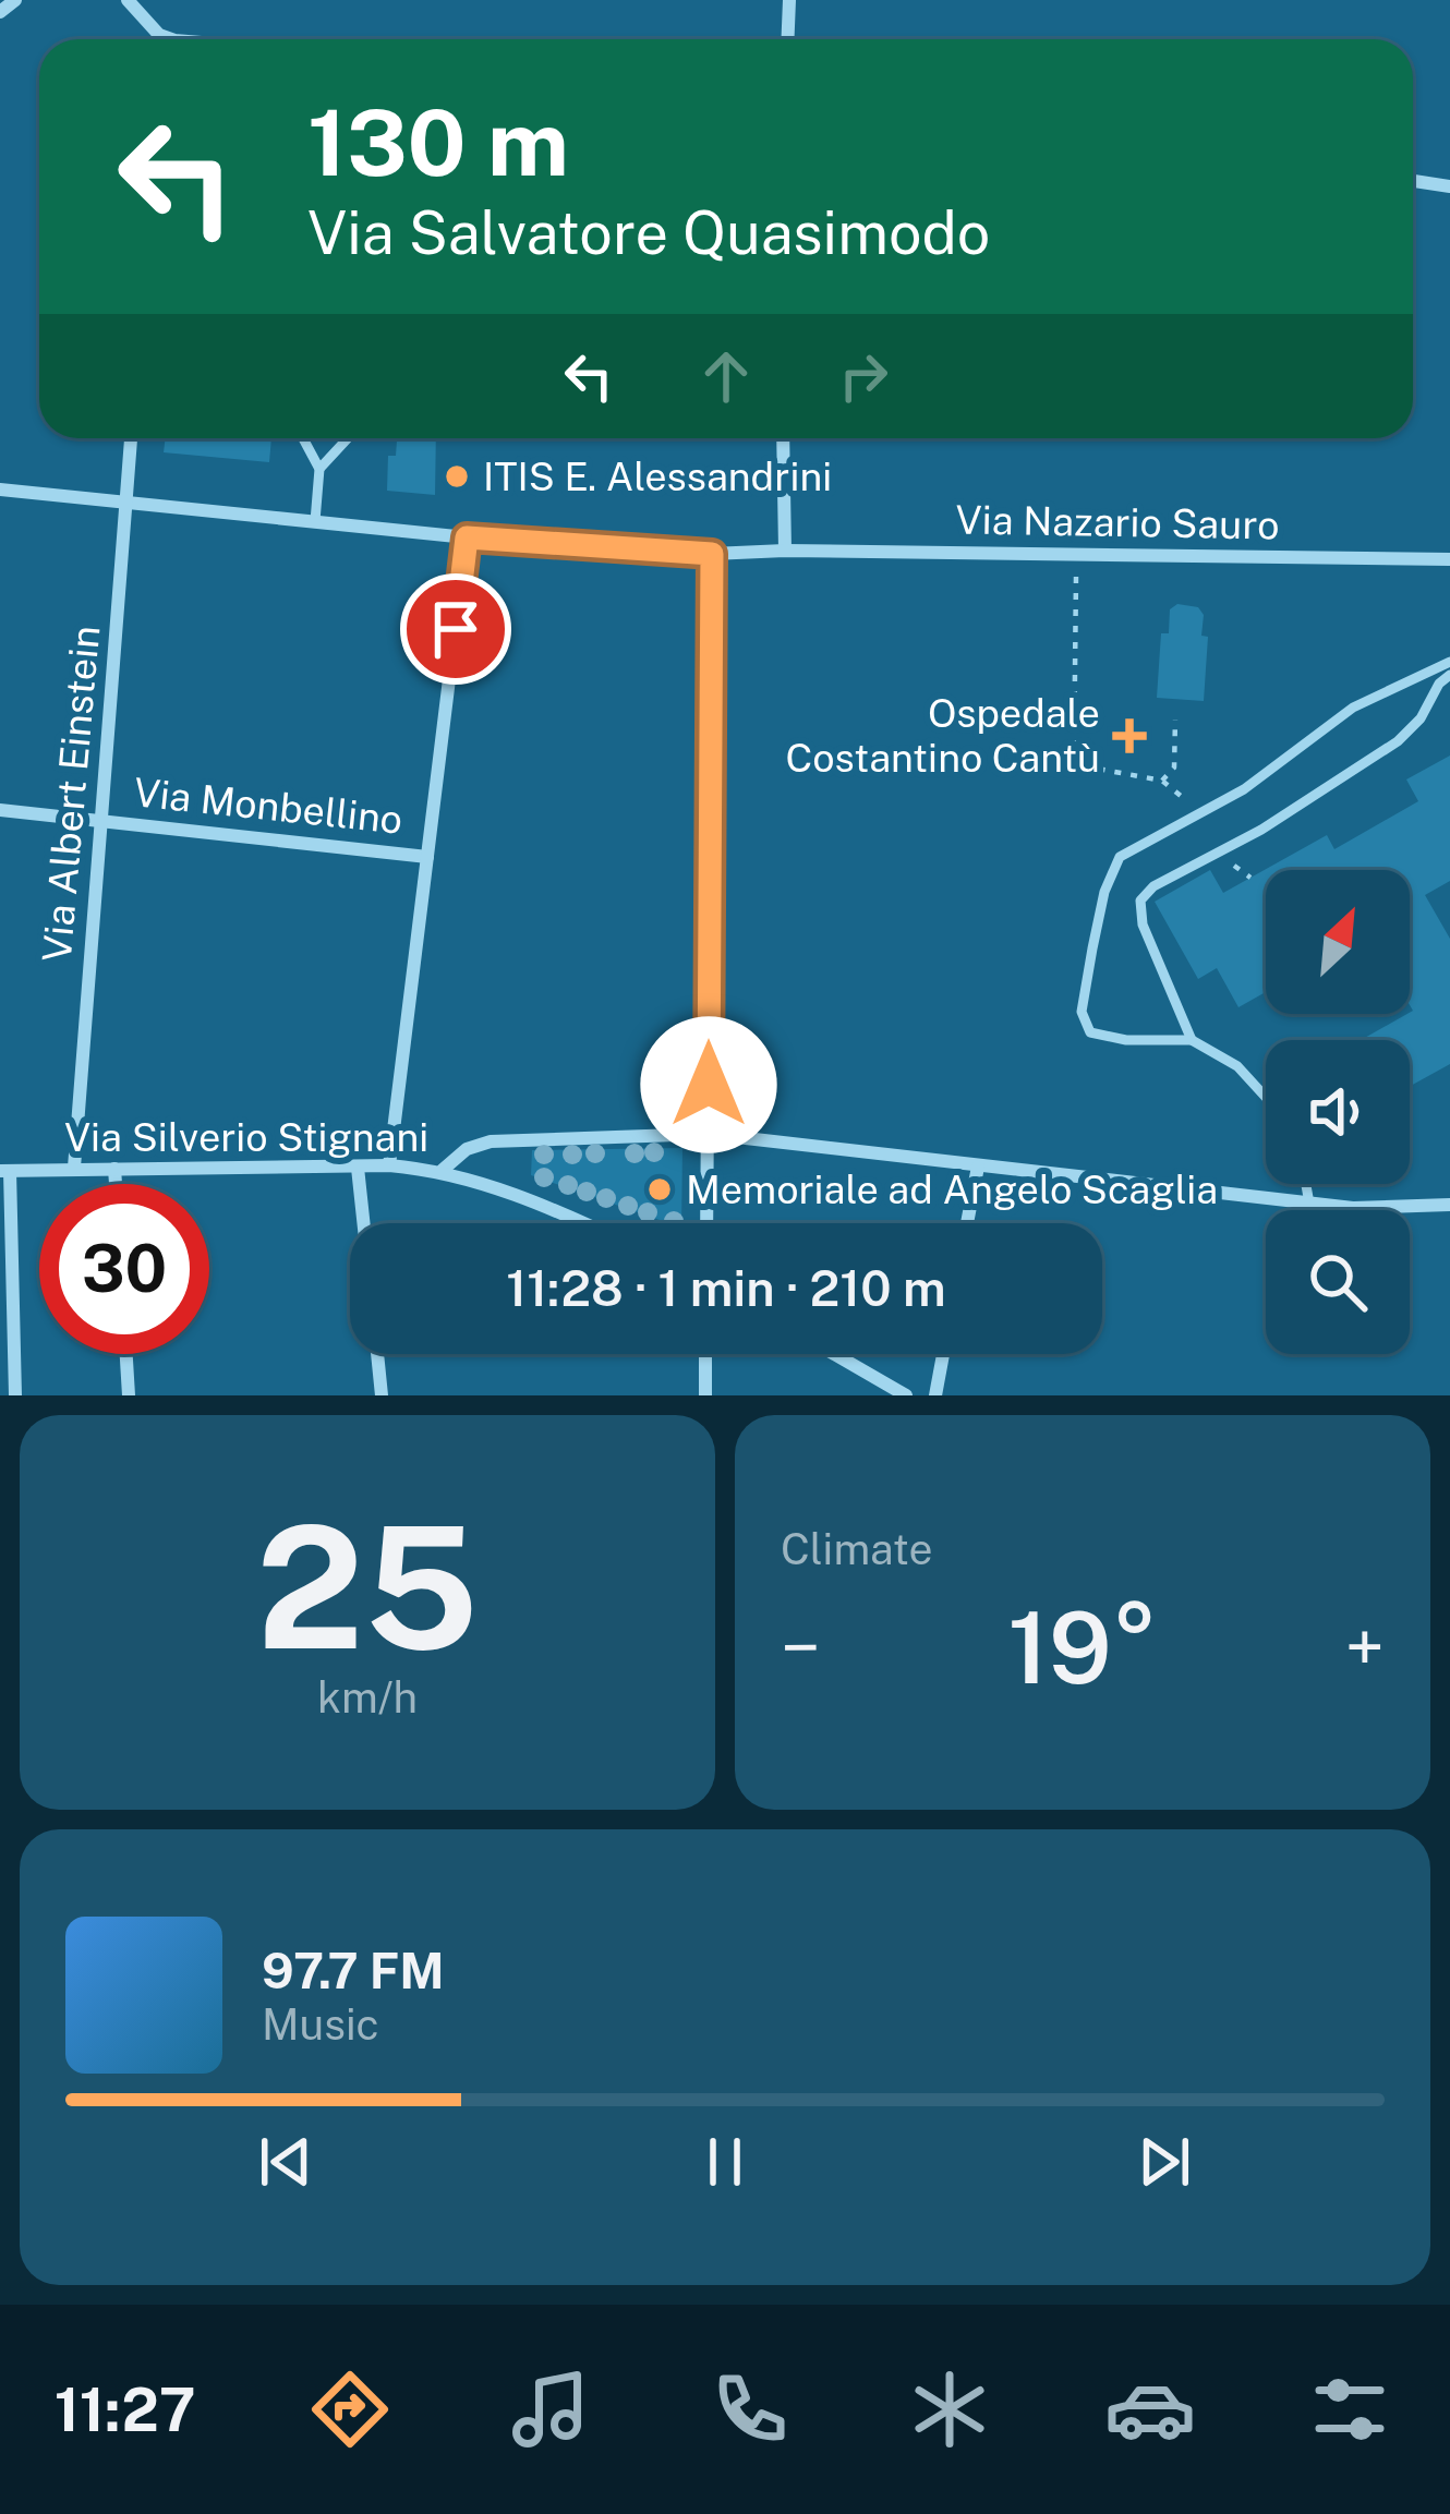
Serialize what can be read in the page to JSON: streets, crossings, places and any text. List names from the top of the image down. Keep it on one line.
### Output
{"streets":{"street":["Via Nazario Sauro","Via Albert Einstein","Via Monbellino","Via Silverio Stignani"]},"crossings":[["Via Nazario Sauro","Via Albert Einstein"],["Via Albert Einstein","Via Monbellino"],["Via Albert Einstein","Via Silverio Stignani"]],"places":{"other":["ITIS E. Alessandrini","Memoriale ad Angelo Scaglia"],"health":["Ospedale Costantino Cantù"]},"north":"top right","page":{"turn":["130 m","Via Salvatore Quasimodo"],"limit":"30","trip":"11:28 · 1 min · 210 m","tile":[["25","km/h"],"Climate"],"heat":["−","19°","+"],"song":["97.7 FM","Music"],"tabs":"11:27"}}
